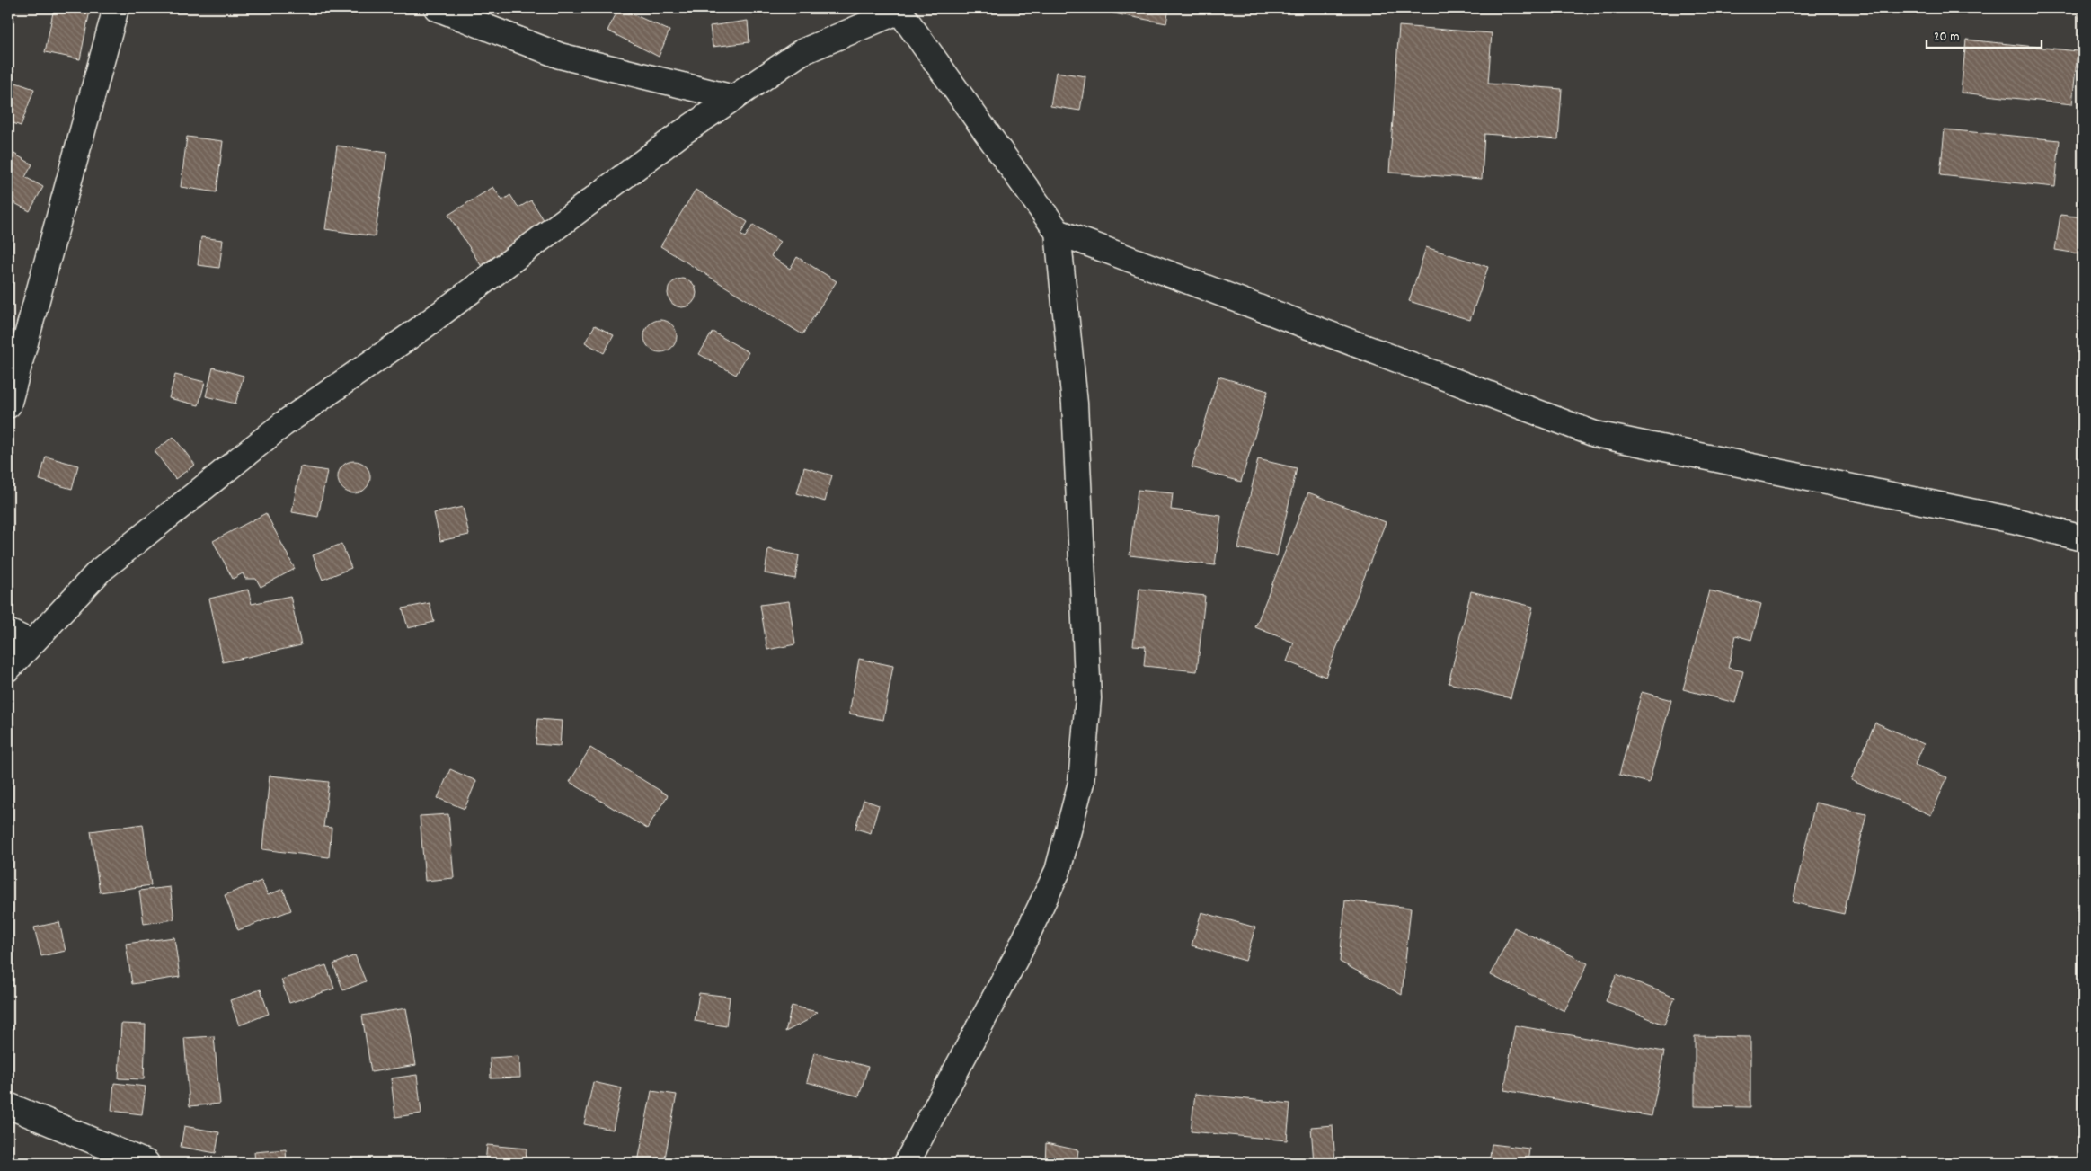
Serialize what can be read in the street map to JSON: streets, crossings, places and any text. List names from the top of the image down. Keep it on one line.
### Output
{"scale_bar":"20 m"}
